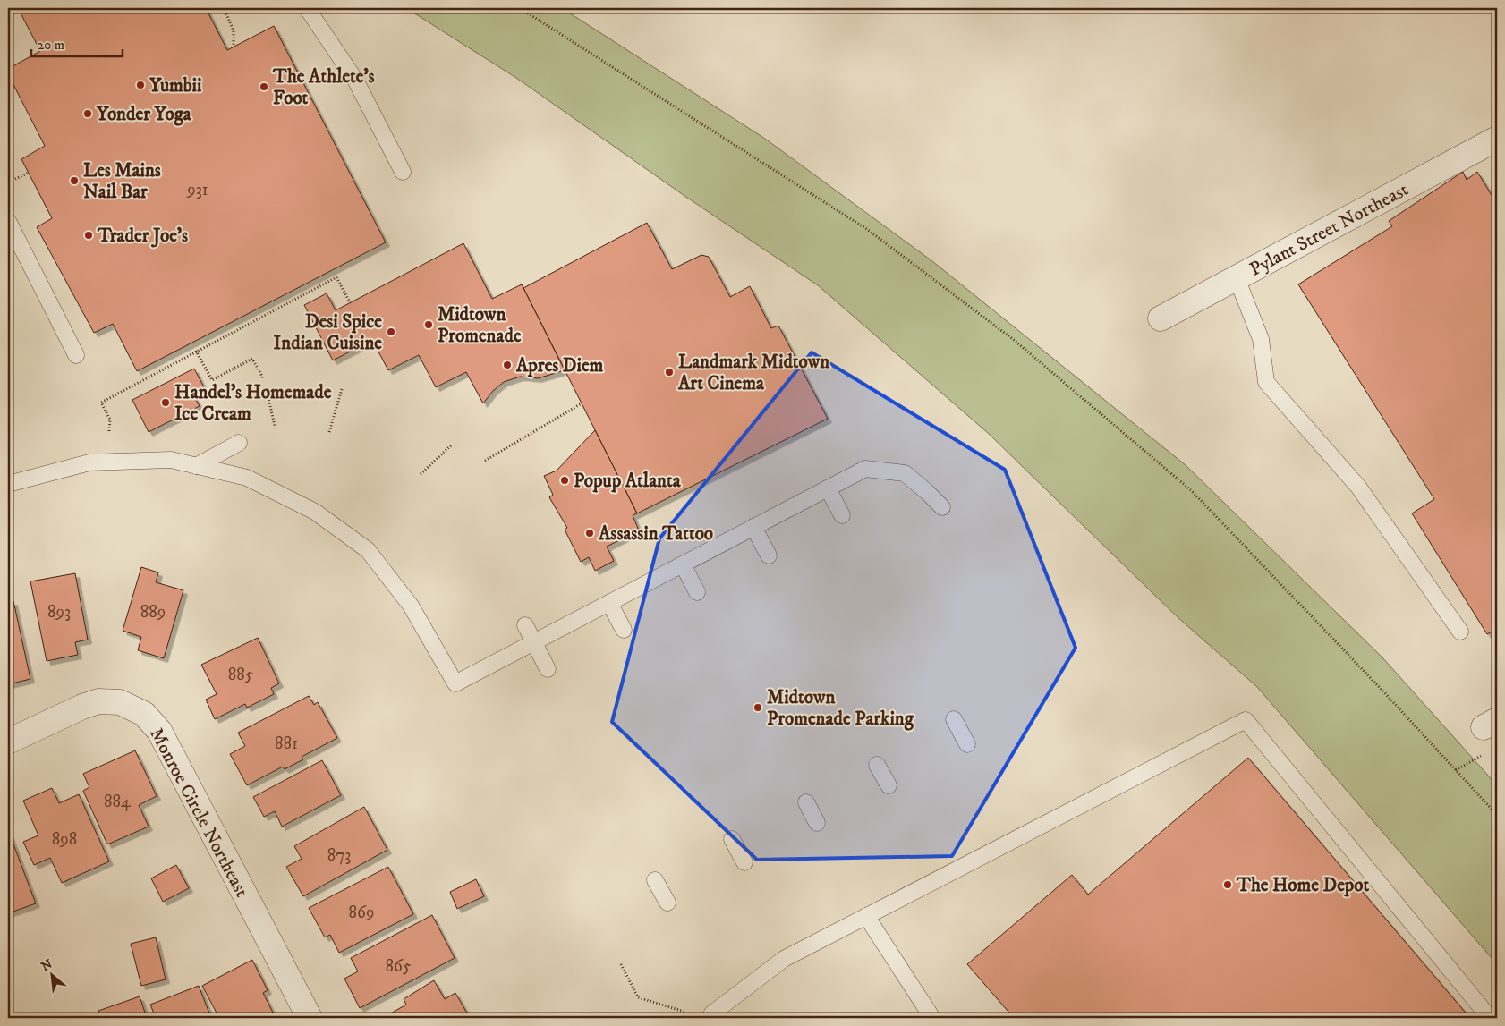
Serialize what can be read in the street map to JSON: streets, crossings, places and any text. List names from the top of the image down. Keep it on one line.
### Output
{"streets":{"street":["Pylant Street Northeast","Monroe Circle Northeast"]},"places":["Yumbii","The Athlete's Foot","Yonder Yoga","Les Mains Nail Bar","Trader Joe's","Midtown Promenade","Desi Spice Indian Cuisine","Apres Diem","Landmark Midtown Art Cinema","Handel's Homemade Ice Cream","Popup Atlanta","Assassin Tattoo","Midtown Promenade Parking","The Home Depot"],"house_numbers":["931","893","889","885","881","884","898","873","869","865"],"scale_bar":"20 m","north":"top left"}
